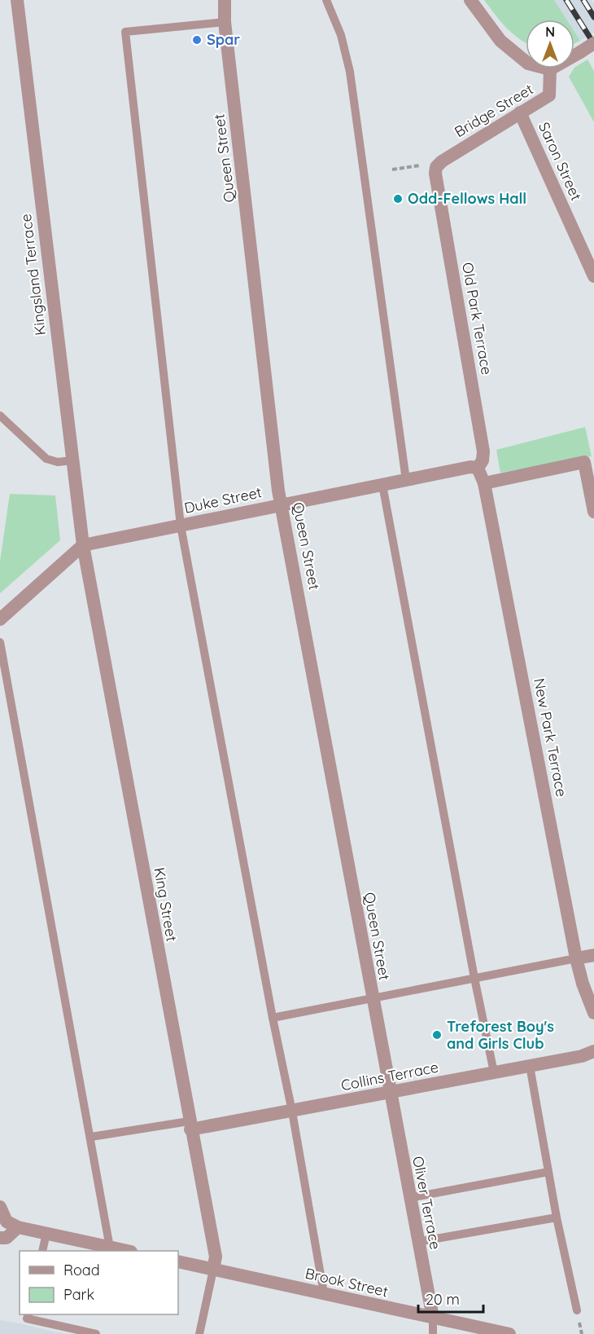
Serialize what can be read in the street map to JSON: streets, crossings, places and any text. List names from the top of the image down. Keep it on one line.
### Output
{"streets":{"street":["Bridge Street","Queen Street","Saron Street","Kingsland Terrace","Old Park Terrace","Duke Street","New Park Terrace","King Street","Collins Terrace","Oliver Terrace","Brook Street"]},"crossings":[["Bridge Street","Saron Street"],["Bridge Street","Old Park Terrace"],["Queen Street","Duke Street"],["Queen Street","Collins Terrace"],["Queen Street","Oliver Terrace"],["Kingsland Terrace","Duke Street"],["Kingsland Terrace","King Street"],["Old Park Terrace","Duke Street"],["Old Park Terrace","New Park Terrace"],["Duke Street","New Park Terrace"],["Duke Street","King Street"],["King Street","Collins Terrace"],["King Street","Brook Street"],["Collins Terrace","Oliver Terrace"],["Oliver Terrace","Brook Street"]],"places":["Spar","Odd-Fellows Hall","Treforest Boy's and Girls Club"],"legend":["Road","Park"],"scale_bar":"20 m","north":"top"}
